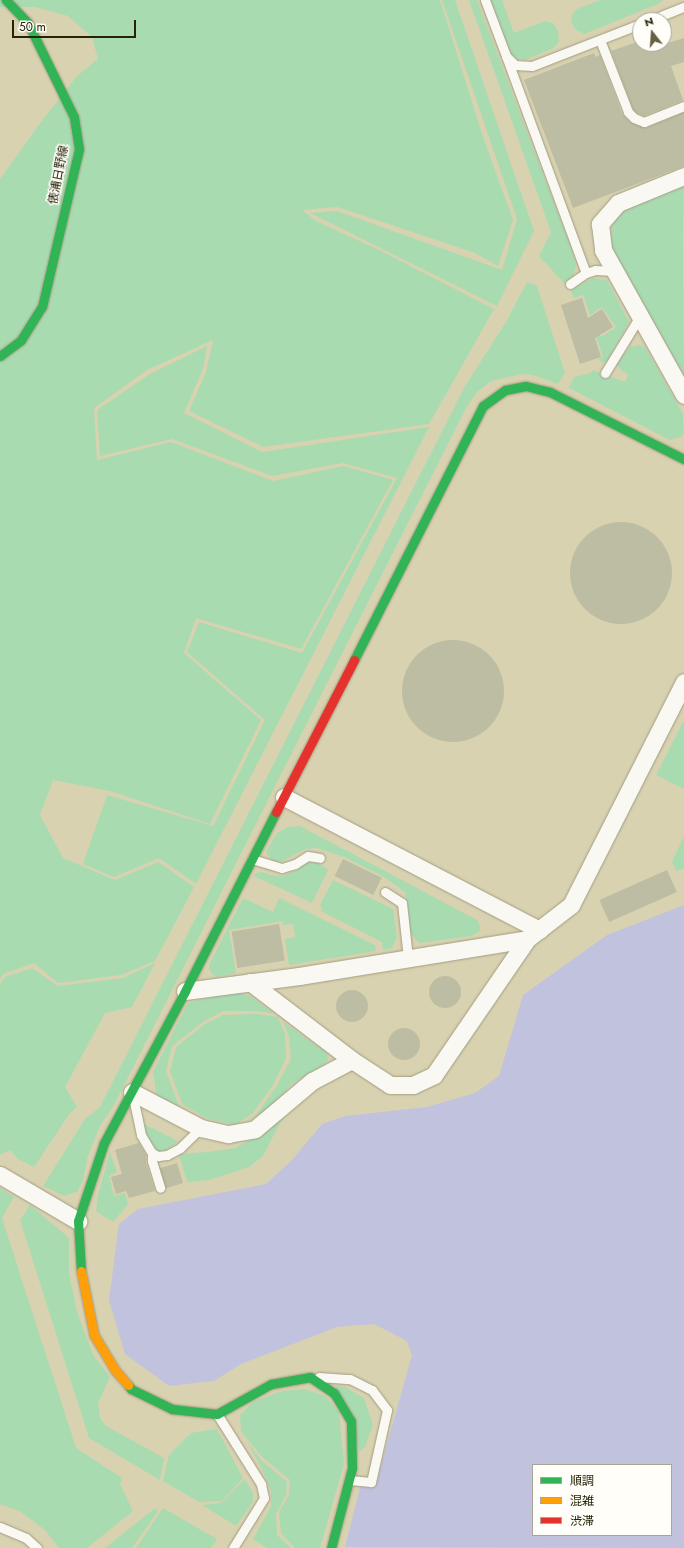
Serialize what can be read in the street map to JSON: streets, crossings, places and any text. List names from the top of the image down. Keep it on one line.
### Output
{"streets":{"street":["俵浦日野線"]},"legend":["順調","混雑","渋滞"],"scale_bar":"50 m","north":"top"}
